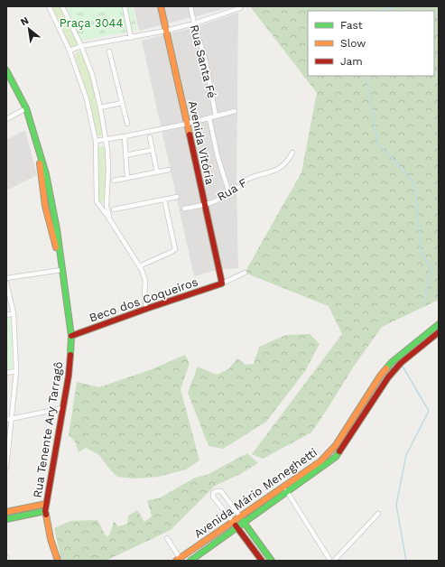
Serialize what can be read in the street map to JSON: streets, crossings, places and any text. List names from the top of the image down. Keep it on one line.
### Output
{"streets":{"street":["Rua Santa Fé","Avenida Vitória","Rua F","Beco dos Coqueiros","Rua Tenente Ary Tarragô","Avenida Mário Meneghetti"]},"crossings":[["Avenida Vitória","Rua F"],["Avenida Vitória","Beco dos Coqueiros"],["Beco dos Coqueiros","Rua Tenente Ary Tarragô"]],"parks":["Praça 3044"],"legend":["Fast","Slow","Jam"],"north":"top left"}
